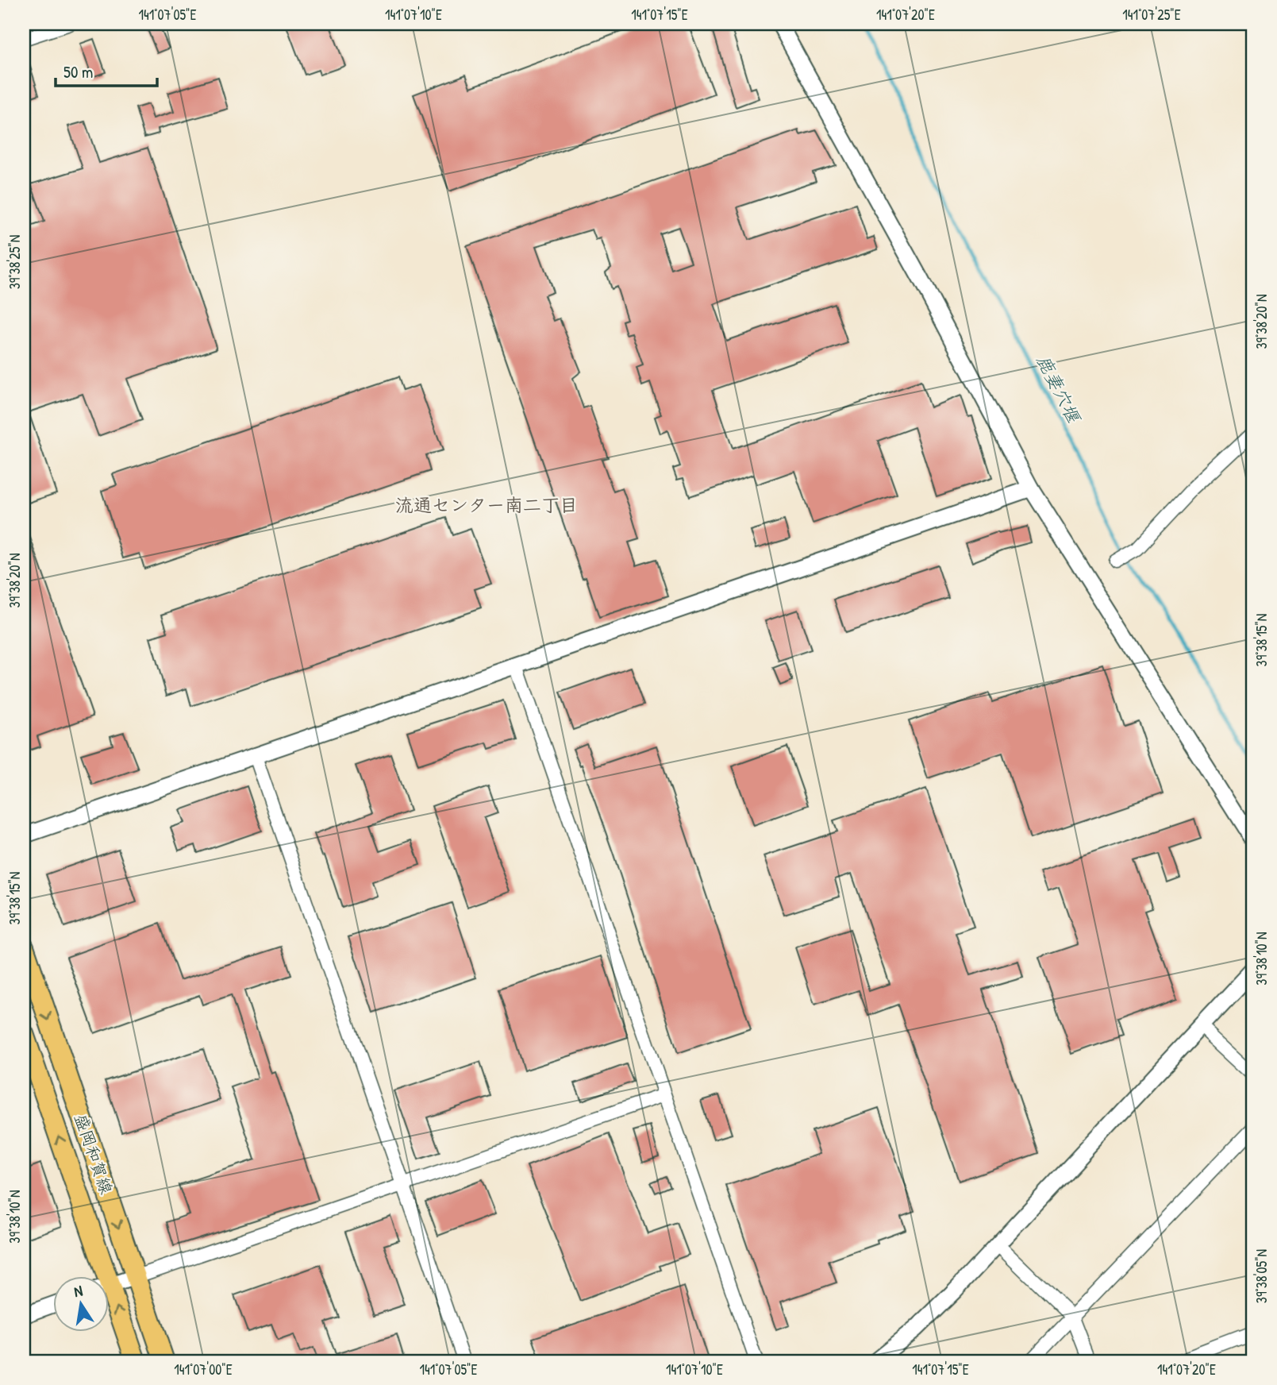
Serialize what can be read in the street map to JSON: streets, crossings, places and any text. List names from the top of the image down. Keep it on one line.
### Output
{"streets":{"main road":["盛岡和賀線"]},"districts":["流通センター南二丁目"],"water":["鹿妻穴堰"],"scale_bar":"50 m","north":"top","coordinates":["141°07'05\"E","141°07'10\"E","141°07'15\"E","141°07'20\"E","141°07'25\"E","39°38'25\"N","39°38'20\"N","39°38'15\"N","39°38'10\"N","39°38'05\"N","141°07'00\"E"]}
